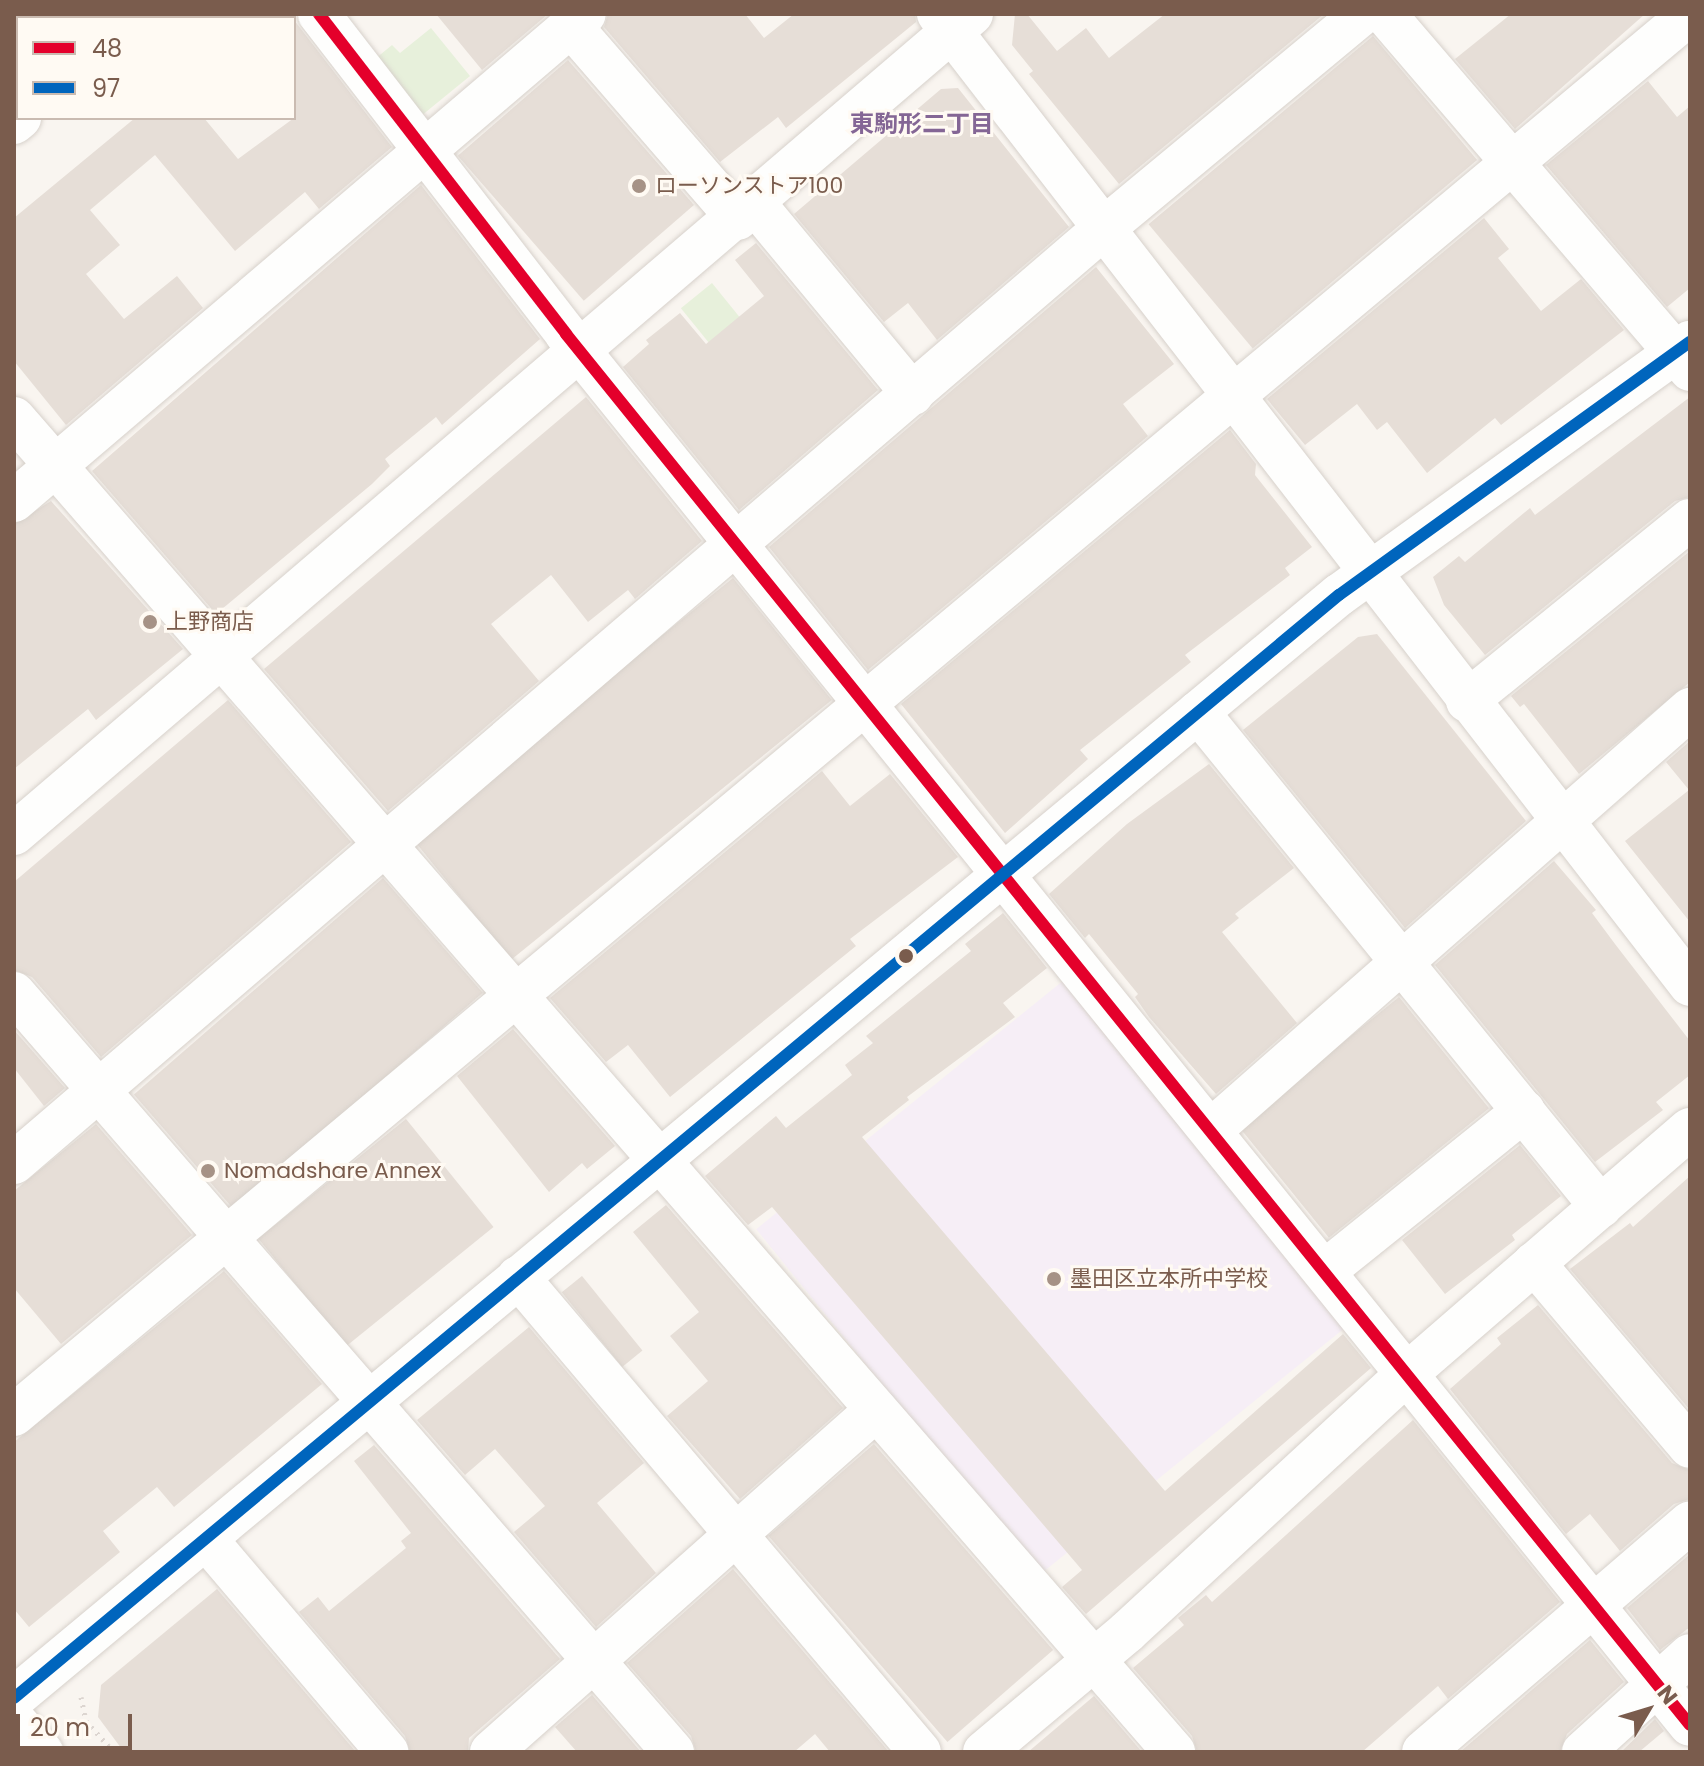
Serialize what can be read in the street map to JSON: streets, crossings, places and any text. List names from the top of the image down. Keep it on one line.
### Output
{"districts":["東駒形二丁目"],"places":["ローソンストア100","上野商店","Nomadshare Annex","墨田区立本所中学校"],"lines":["transit line 48","transit line 97"],"legend":["48","97"],"scale_bar":"20 m","north":"top right"}
